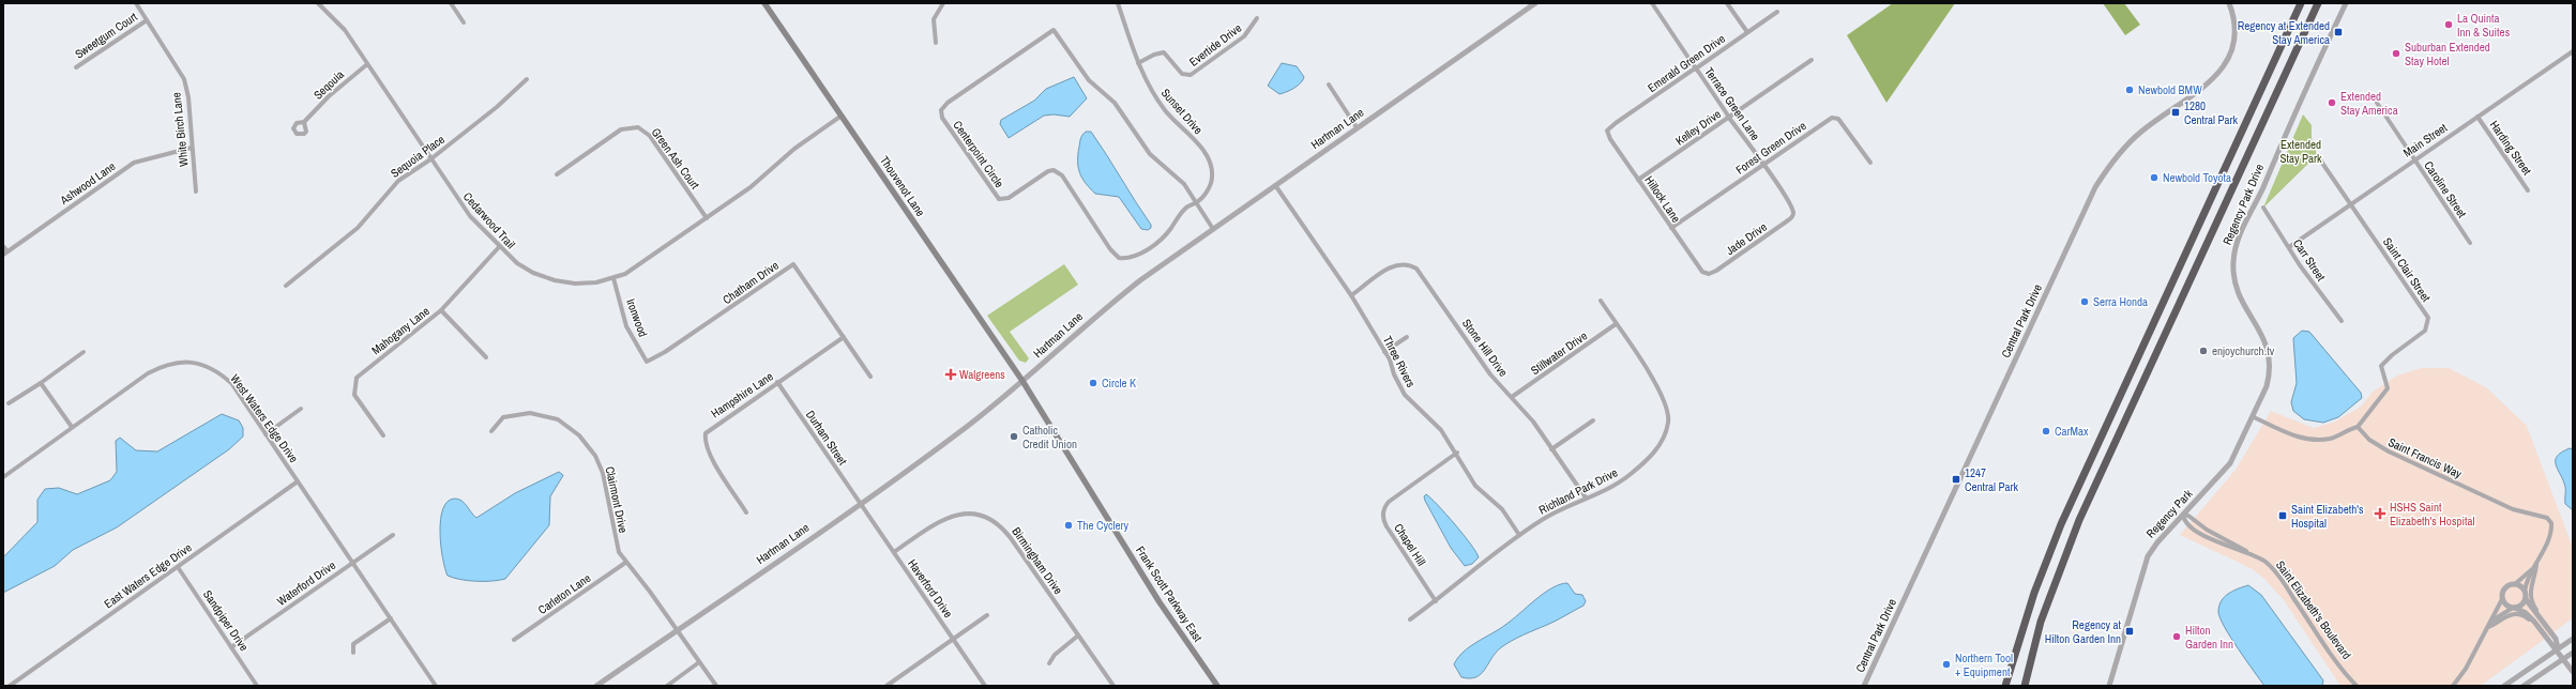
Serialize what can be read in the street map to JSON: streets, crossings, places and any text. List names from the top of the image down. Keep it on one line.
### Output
{"streets":{"main road":["Thouvenot Lane","Frank Scott Parkway East"],"street":["Sweetgum Court","Evertide Drive","Emerald Green Drive","Seqouia","Terrace Green Lane","Sunset Drive","Kelley Drive","Hartman Lane","White Birch Lane","Main Street","Forest Green Drive","Harding Street","Centerpoint Circle","Sequoia Place","Green Ash Court","Ashwood Lane","Caroline Street","Hillock Lane","Regency Park Drive","Cedarwood Trail","Jade Drive","Carr Street","Saint Clair Street","Chatham Drive","Ironwood","Central Park Drive","Mahogany Lane","Stone Hill Drive","Stillwater Drive","Three Rivers","Hampshire Lane","West Waters Edge Drive","Durham Street","Saint Francis Way","Richland Park Drive","Clairmont Drive","Regency Park","Chapel Hill","Birmingham Drive","East Waters Edge Drive","Waterford Drive","Haverford Drive","Carleton Lane","Saint Elizabeth's Boulevard","Sandpiper Drive"]},"crossings":[["Sweetgum Court","White Birch Lane"],["Evertide Drive","Sunset Drive"],["Emerald Green Drive","Terrace Green Lane"],["Emerald Green Drive","Hillock Lane"],["Seqouia","Cedarwood Trail"],["Terrace Green Lane","Kelley Drive"],["Terrace Green Lane","Forest Green Drive"],["Terrace Green Lane","Jade Drive"],["Sunset Drive","Centerpoint Circle"],["Kelley Drive","Hillock Lane"],["Hartman Lane","Centerpoint Circle"],["Hartman Lane","Thouvenot Lane"],["Hartman Lane","Three Rivers"],["Hartman Lane","Durham Street"],["Hartman Lane","Clairmont Drive"],["Hartman Lane","Haverford Drive"],["Hartman Lane","Frank Scott Parkway East"],["White Birch Lane","Ashwood Lane"],["Main Street","Harding Street"],["Main Street","Caroline Street"],["Main Street","Carr Street"],["Main Street","Saint Clair Street"],["Forest Green Drive","Hillock Lane"],["Sequoia Place","Cedarwood Trail"],["Green Ash Court","Cedarwood Trail"],["Thouvenot Lane","Cedarwood Trail"],["Thouvenot Lane","Frank Scott Parkway East"],["Hillock Lane","Jade Drive"],["Regency Park Drive","Regency Park"],["Cedarwood Trail","Ironwood"],["Cedarwood Trail","Mahogany Lane"],["Saint Clair Street","Saint Francis Way"],["Chatham Drive","Ironwood"],["Chatham Drive","Hampshire Lane"],["Stone Hill Drive","Stillwater Drive"],["Stone Hill Drive","Three Rivers"],["Stone Hill Drive","Richland Park Drive"],["Stillwater Drive","Richland Park Drive"],["Three Rivers","Richland Park Drive"],["Three Rivers","Chapel Hill"],["Hampshire Lane","Durham Street"],["West Waters Edge Drive","East Waters Edge Drive"],["West Waters Edge Drive","Waterford Drive"],["Durham Street","Haverford Drive"],["Richland Park Drive","Chapel Hill"],["Clairmont Drive","Carleton Lane"],["Regency Park","Saint Elizabeth's Boulevard"],["Birmingham Drive","Haverford Drive"],["East Waters Edge Drive","Sandpiper Drive"],["Waterford Drive","Sandpiper Drive"]],"parks":["Extended Stay Park"],"places":{"other":["La Quinta Inn & Suites","Suburban Extended Stay Hotel","Newbold BMW","Extended Stay America","Newbold Toyota","Serra Honda","enjoychurch.tv","Circle K","CarMax","Catholic Credit Union","The Cyclery","Hilton Garden Inn","Northern Tool + Equipment"],"transit":["Regency at Extended Stay America","1280 Central Park","1247 Central Park","Saint Elizabeth's Hospital","Regency at Hilton Garden Inn"],"health":["Walgreens","HSHS Saint Elizabeth's Hospital"]}}
